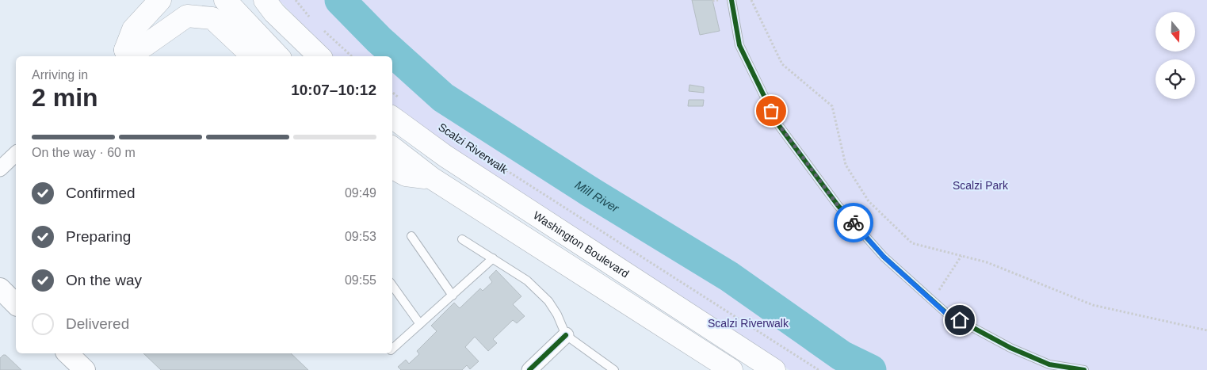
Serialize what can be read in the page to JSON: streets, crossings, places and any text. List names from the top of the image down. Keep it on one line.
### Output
{"streets":{"main road":["Washington Boulevard"],"path":["Scalzi Riverwalk"]},"water":["Mill River"],"parks":["Scalzi Park","Scalzi Riverwalk"],"north":"bottom","page":{"heading":["2 min","Arriving in","10:07–10:12"],"bar":"On the way · 60 m","list":[["Confirmed","09:49"],["Preparing","09:53"],["On the way","09:55"],"Delivered"]}}
